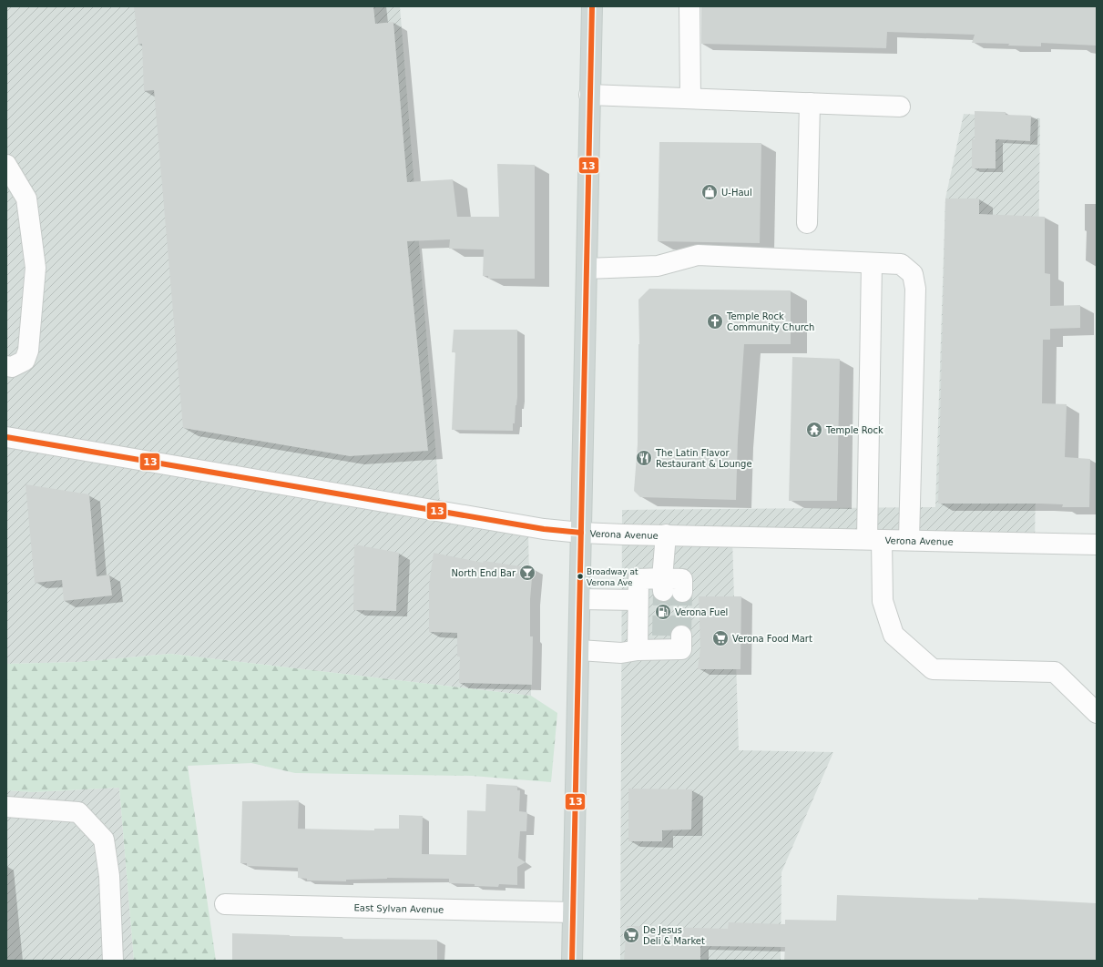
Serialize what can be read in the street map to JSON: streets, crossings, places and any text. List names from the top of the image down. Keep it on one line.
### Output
{"streets":{"street":["Verona Avenue","East Sylvan Avenue"]},"places":{"shop":["U-Haul"],"church":["Temple Rock Community Church"],"temple":["Temple Rock"],"restaurant":["The Latin Flavor Restaurant & Lounge"],"bar":["North End Bar"],"other":["Broadway at Verona Ave"],"fuel station":["Verona Fuel"],"supermarket":["Verona Food Mart","De Jesus Deli & Market"]},"lines":["transit line 13"]}
